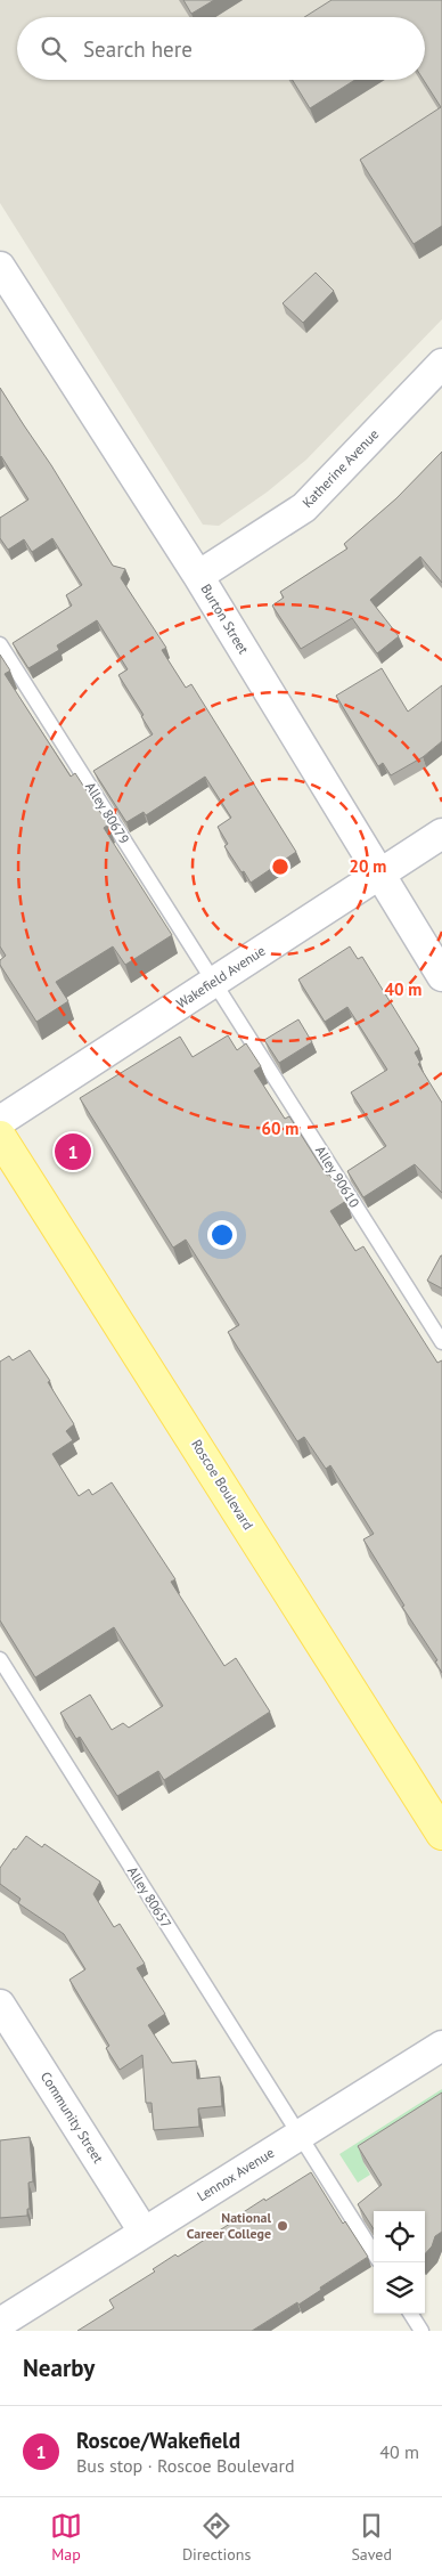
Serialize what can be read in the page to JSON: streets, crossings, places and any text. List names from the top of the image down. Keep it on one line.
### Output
{"streets":{"main road":["Roscoe Boulevard"],"street":["Katherine Avenue","Burton Street","Wakefield Avenue","Community Street","Lennox Avenue"],"lane":["Alley 80679","Alley 90610","Alley 80657"]},"crossings":[["Katherine Avenue","Burton Street"],["Burton Street","Wakefield Avenue"],["Alley 80679","Wakefield Avenue"],["Alley 80679","Alley 90610"],["Wakefield Avenue","Alley 90610"],["Alley 80657","Lennox Avenue"],["Community Street","Lennox Avenue"]],"places":["National Career College"],"page":{"search":"Search here","pins":"1","heading":"Nearby","list":[{"mark":"1","name":"Roscoe/Wakefield","note":"Bus stop · Roscoe Boulevard","value":"40 m"}],"nav":["Map","Directions","Saved"]},"rings":["20 m","40 m","60 m"]}
